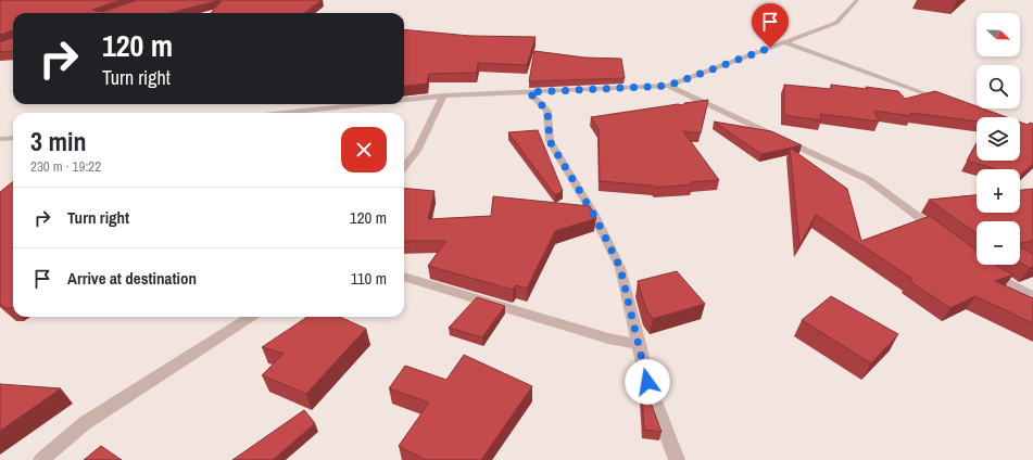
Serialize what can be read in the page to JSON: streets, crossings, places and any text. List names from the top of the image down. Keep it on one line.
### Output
{"north":"right","page":{"map_buttons":["+","−"],"turn":["120 m","Turn right"],"heading":["3 min","230 m · 19:22"],"list":[{"name":"Turn right","value":"120 m"},{"name":"Arrive at destination","value":"110 m"}]}}
